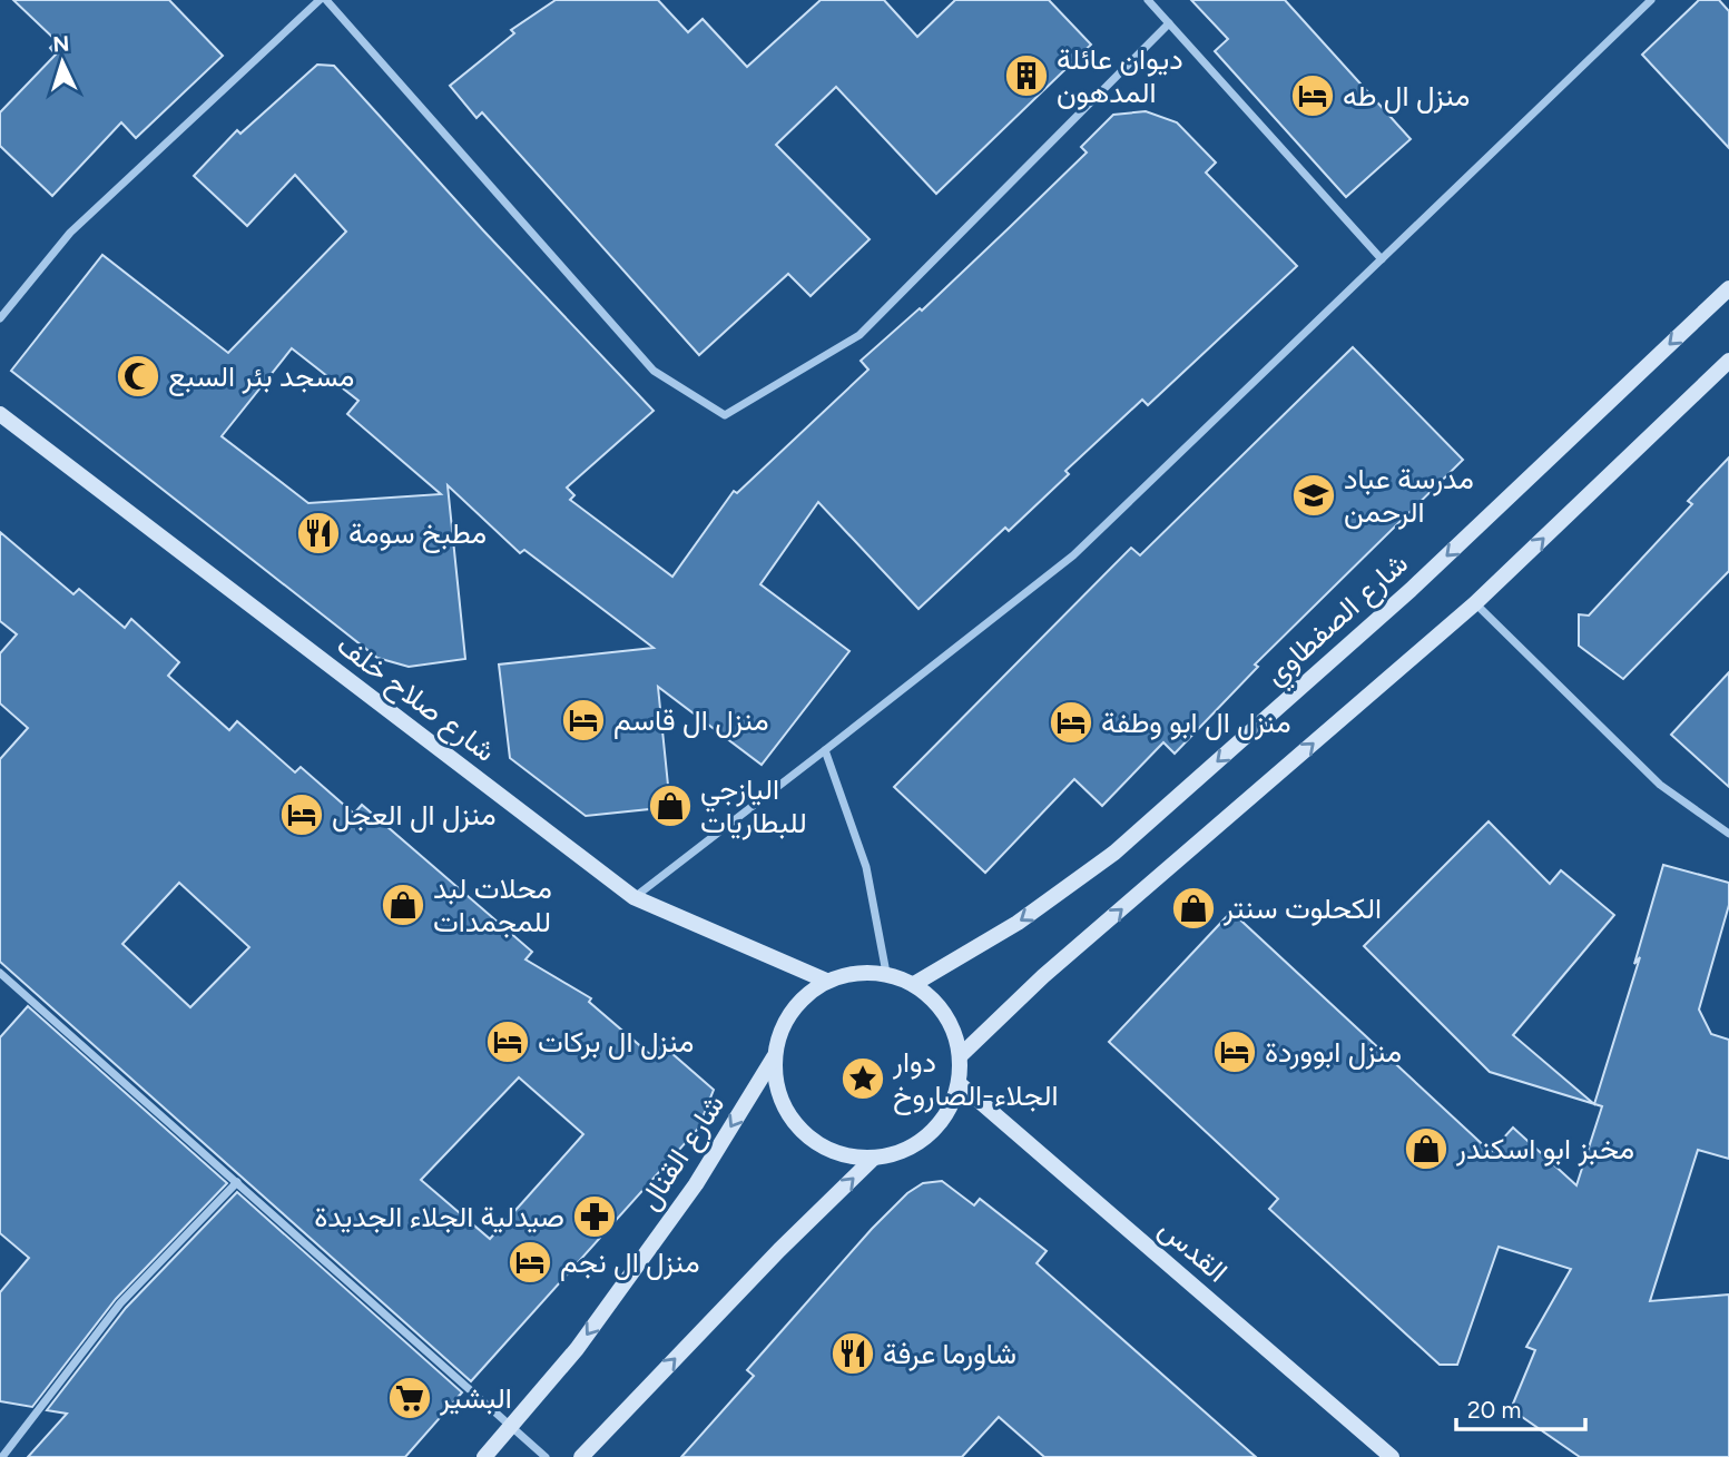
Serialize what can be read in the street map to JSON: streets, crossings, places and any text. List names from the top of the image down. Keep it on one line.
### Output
{"streets":{"main road":["شارع الصفطاوي","شارع صلاح خلف","شارع القنال","القدس"]},"crossings":[["شارع الصفطاوي","شارع صلاح خلف"],["شارع الصفطاوي","شارع القنال"],["شارع الصفطاوي","القدس"],["شارع صلاح خلف","شارع القنال"],["شارع صلاح خلف","القدس"],["شارع القنال","القدس"]],"places":{"building":["ديوان عائلة المدهون"],"hotel":["منزل ال طه","منزل ال قاسم","منزل ال ابو وطفة","منزل ال العجل","منزل ال بركات","منزل ابووردة","منزل ال نجم"],"mosque":["مسجد بئر السبع"],"school or university":["مدرسة عباد الرحمن"],"restaurant":["مطبخ سومة","شاورما عرفة"],"shop":["اليازجي للبطاريات","محلات لبد للمجمدات","الكحلوت سنتر","مخبز ابو اسكندر"],"place":["دوار الجلاء-الصاروخ"],"pharmacy":["صيدلية الجلاء الجديدة"],"supermarket":["البشير"]},"scale_bar":"20 m","north":"top"}
